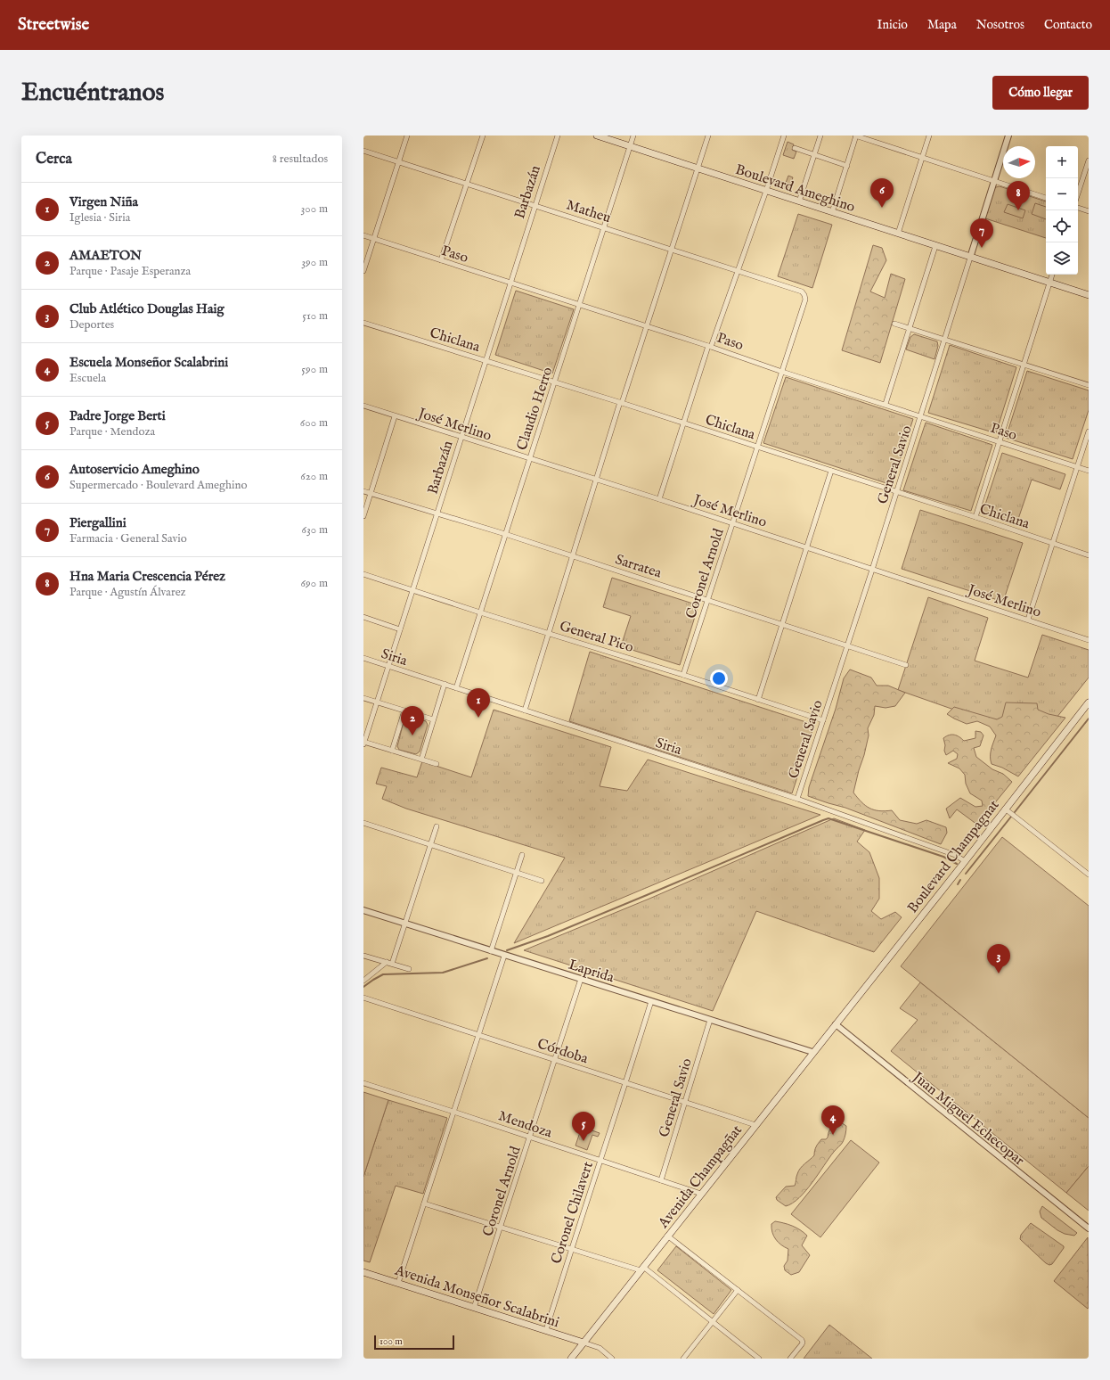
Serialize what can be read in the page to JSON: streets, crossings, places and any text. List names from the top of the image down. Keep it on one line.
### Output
{"streets":{"main road":["Boulevard Ameghino","Boulevard Champagnat","Avenida Champagñat","Avenida Monseñor Scalabrini"],"street":["Barbazán","Matheu","Paso","Chiclana","Claudio Herro","José Merlino","General Savio","Sarratea","Coronel Arnold","General Pico","Siria","Laprida","Córdoba","Juan Miguel Echecopar","Mendoza","Coronel Chilavert"]},"crossings":[["Boulevard Ameghino","Claudio Herro"],["Boulevard Ameghino","General Savio"],["Barbazán","Matheu"],["Barbazán","Paso"],["Barbazán","Chiclana"],["Barbazán","José Merlino"],["Barbazán","Sarratea"],["Barbazán","General Pico"],["Barbazán","Siria"],["Matheu","Claudio Herro"],["Matheu","Coronel Arnold"],["Paso","Claudio Herro"],["Paso","General Savio"],["Paso","Coronel Arnold"],["Chiclana","Claudio Herro"],["Chiclana","General Savio"],["Chiclana","Coronel Arnold"],["Claudio Herro","José Merlino"],["Claudio Herro","Sarratea"],["Claudio Herro","General Pico"],["Claudio Herro","Siria"],["José Merlino","General Savio"],["José Merlino","Coronel Arnold"],["General Savio","Sarratea"],["General Savio","General Pico"],["General Savio","Siria"],["General Savio","Laprida"],["General Savio","Córdoba"],["General Savio","Mendoza"],["Sarratea","Coronel Arnold"],["Coronel Arnold","General Pico"],["Coronel Arnold","Laprida"],["Coronel Arnold","Córdoba"],["Coronel Arnold","Mendoza"],["Coronel Arnold","Avenida Monseñor Scalabrini"],["Siria","Boulevard Champagnat"],["Boulevard Champagnat","Juan Miguel Echecopar"],["Boulevard Champagnat","Avenida Champagñat"],["Laprida","Avenida Champagñat"],["Laprida","Coronel Chilavert"],["Córdoba","Avenida Champagñat"],["Córdoba","Coronel Chilavert"],["Juan Miguel Echecopar","Avenida Champagñat"],["Mendoza","Avenida Champagñat"],["Mendoza","Coronel Chilavert"],["Avenida Champagñat","Avenida Monseñor Scalabrini"],["Coronel Chilavert","Avenida Monseñor Scalabrini"]],"scale_bar":"100 m","north":"right","page":{"header":"Streetwise","nav":["Inicio","Mapa","Nosotros","Contacto"],"buttons":"Cómo llegar","title":"Encuéntranos","heading":["Cerca","8 resultados"],"map_buttons":["+","−"],"pins":["6","8","7","1","2","3","4","5"],"list":[{"mark":"1","name":"Virgen Niña","note":"Iglesia · Siria","value":"300 m"},{"mark":"2","name":"AMAETON","note":"Parque · Pasaje Esperanza","value":"390 m"},{"mark":"3","name":"Club Atlético Douglas Haig","note":"Deportes","value":"510 m"},{"mark":"4","name":"Escuela Monseñor Scalabrini","note":"Escuela","value":"590 m"},{"mark":"5","name":"Padre Jorge Berti","note":"Parque · Mendoza","value":"600 m"},{"mark":"6","name":"Autoservicio Ameghino","note":"Supermercado · Boulevard Ameghino","value":"620 m"},{"mark":"7","name":"Piergallini","note":"Farmacia · General Savio","value":"630 m"},{"mark":"8","name":"Hna Maria Crescencia Pérez","note":"Parque · Agustín Álvarez","value":"690 m"}],"scale":"100 m"}}
